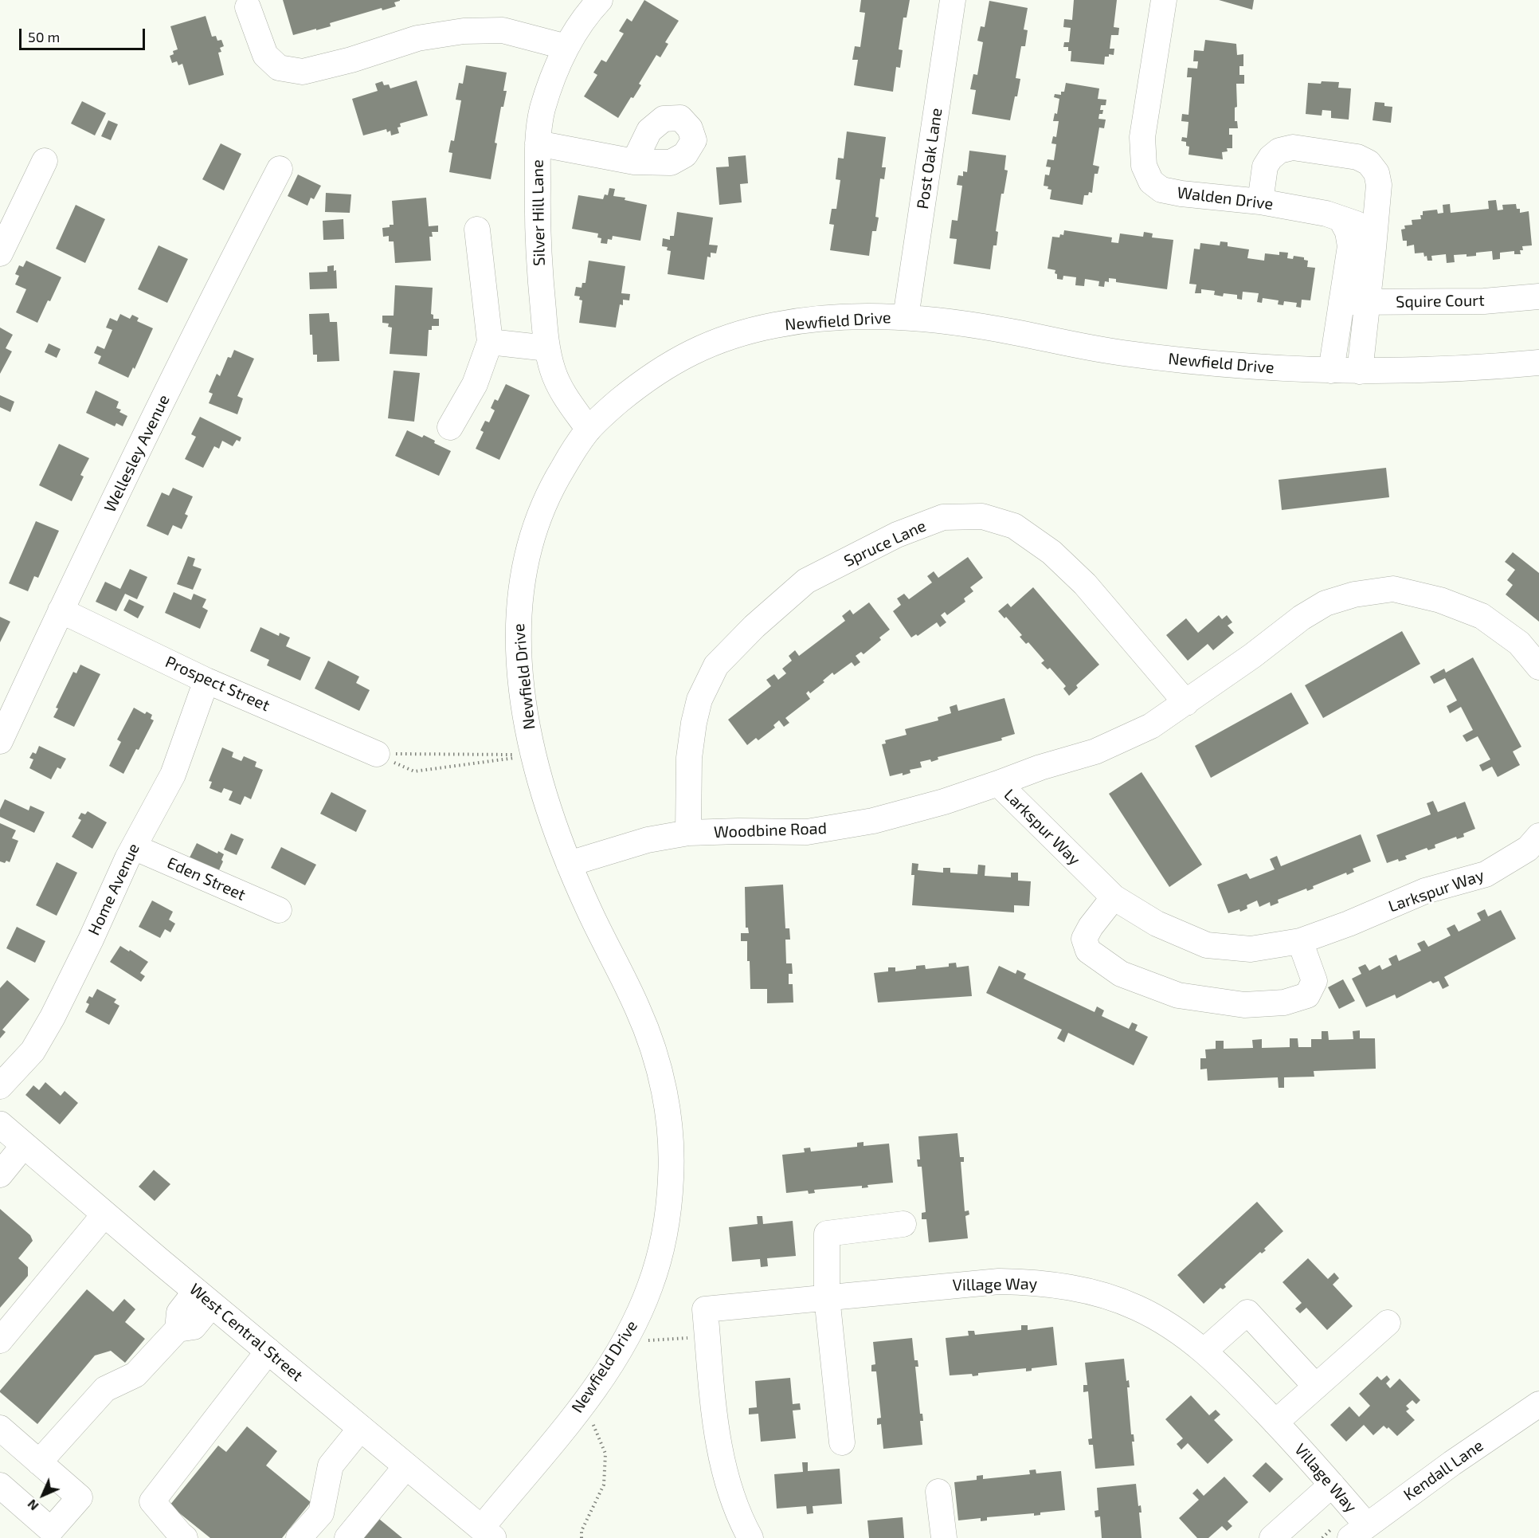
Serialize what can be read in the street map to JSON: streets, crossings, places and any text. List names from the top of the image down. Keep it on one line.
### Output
{"streets":{"main road":["West Central Street"],"street":["Post Oak Lane","Walden Drive","Silver Hill Lane","Squire Court","Newfield Drive","Wellesley Avenue","Spruce Lane","Prospect Street","Larkspur Way","Woodbine Road","Eden Street","Home Avenue","Village Way","Kendall Lane"]},"crossings":[["Post Oak Lane","Newfield Drive"],["Silver Hill Lane","Newfield Drive"],["Newfield Drive","Woodbine Road"],["Newfield Drive","West Central Street"],["Wellesley Avenue","Prospect Street"],["Spruce Lane","Larkspur Way"],["Spruce Lane","Woodbine Road"],["Prospect Street","Home Avenue"],["Larkspur Way","Woodbine Road"],["Eden Street","Home Avenue"],["Village Way","Kendall Lane"]],"scale_bar":"50 m","north":"bottom left"}
